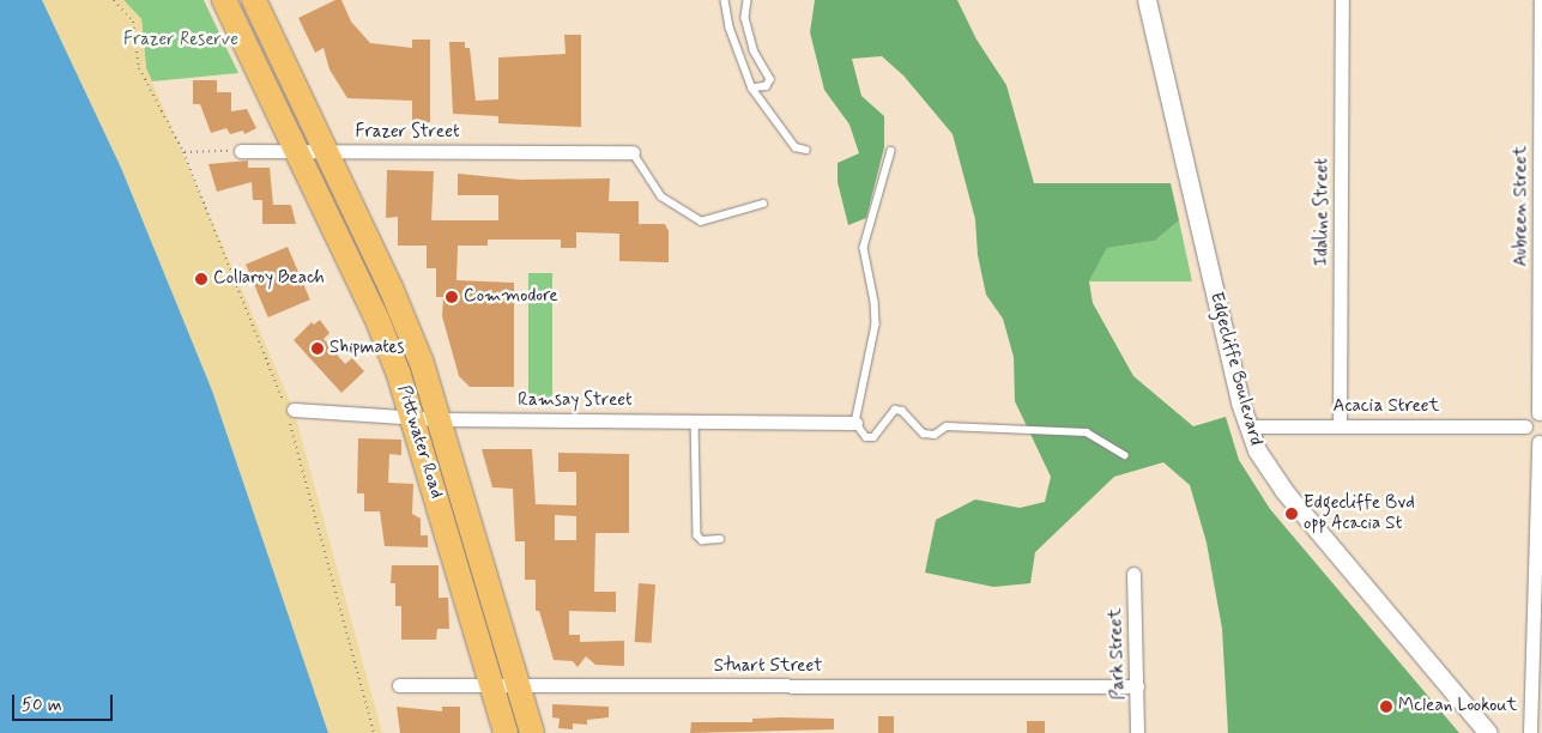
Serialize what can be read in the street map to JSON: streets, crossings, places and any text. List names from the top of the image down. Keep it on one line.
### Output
{"streets":{"highway":["Pittwater Road"],"street":["Frazer Street","Aubreen Street","Idaline Street","Edgecliffe Boulevard","Ramsay Street","Acacia Street","Park Street","Stuart Street"]},"crossings":[["Frazer Street","Pittwater Road"],["Idaline Street","Acacia Street"],["Edgecliffe Boulevard","Acacia Street"],["Ramsay Street","Pittwater Road"],["Pittwater Road","Stuart Street"],["Park Street","Stuart Street"]],"parks":["Frazer Reserve"],"places":["Collaroy Beach","Commodore","Shipmates","Edgecliffe Bvd opp Acacia St","Mclean Lookout"],"scale_bar":"50 m"}
